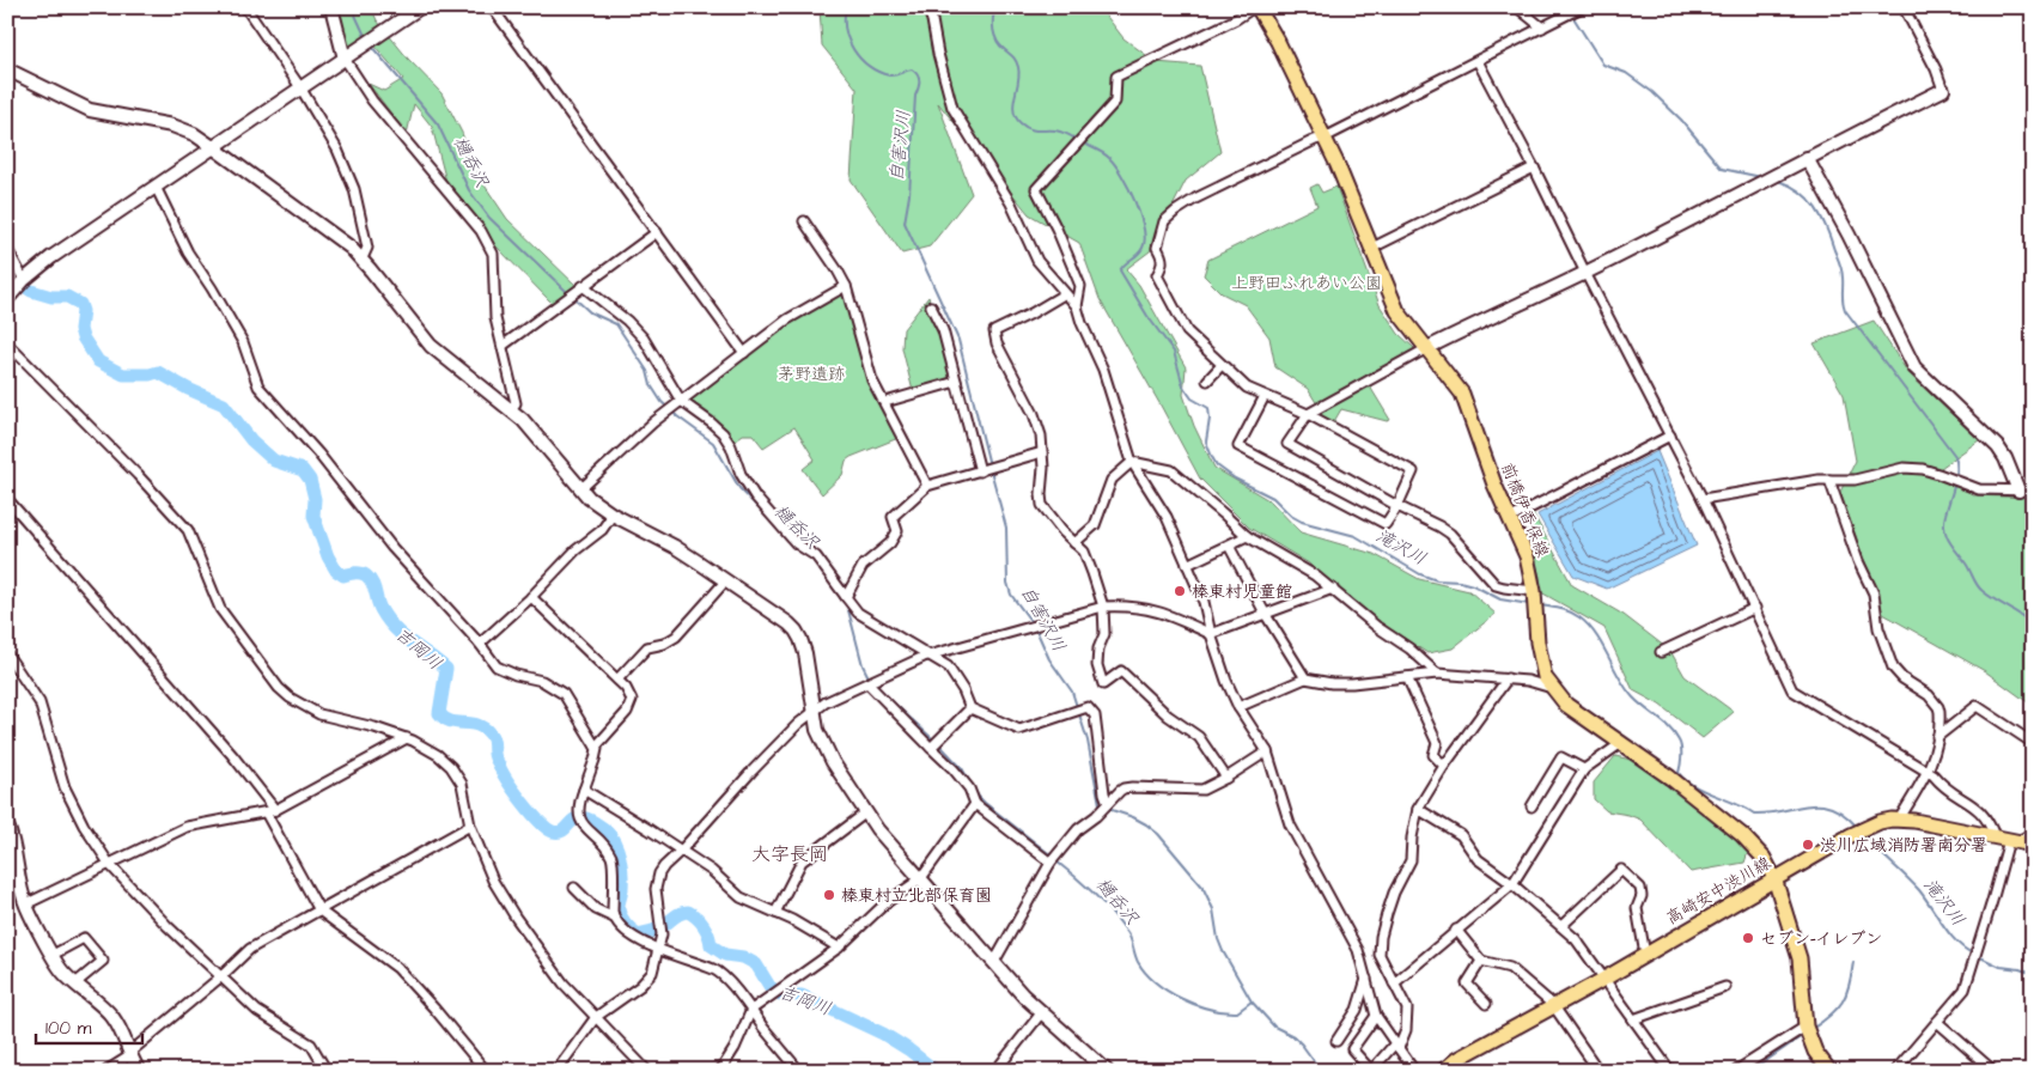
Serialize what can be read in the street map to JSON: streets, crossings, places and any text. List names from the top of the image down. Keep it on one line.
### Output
{"streets":{"main road":["前橋伊香保線","高崎安中渋川線"]},"crossings":[["前橋伊香保線","高崎安中渋川線"]],"districts":["大字長岡"],"water":["自害沢川","樋呑沢","滝沢川","吉岡川"],"parks":["上野田ふれあい公園","茅野遺跡"],"places":["榛東村児童館","渋川広域消防署南分署","榛東村立北部保育園","セブン-イレブン"],"scale_bar":"100 m"}
